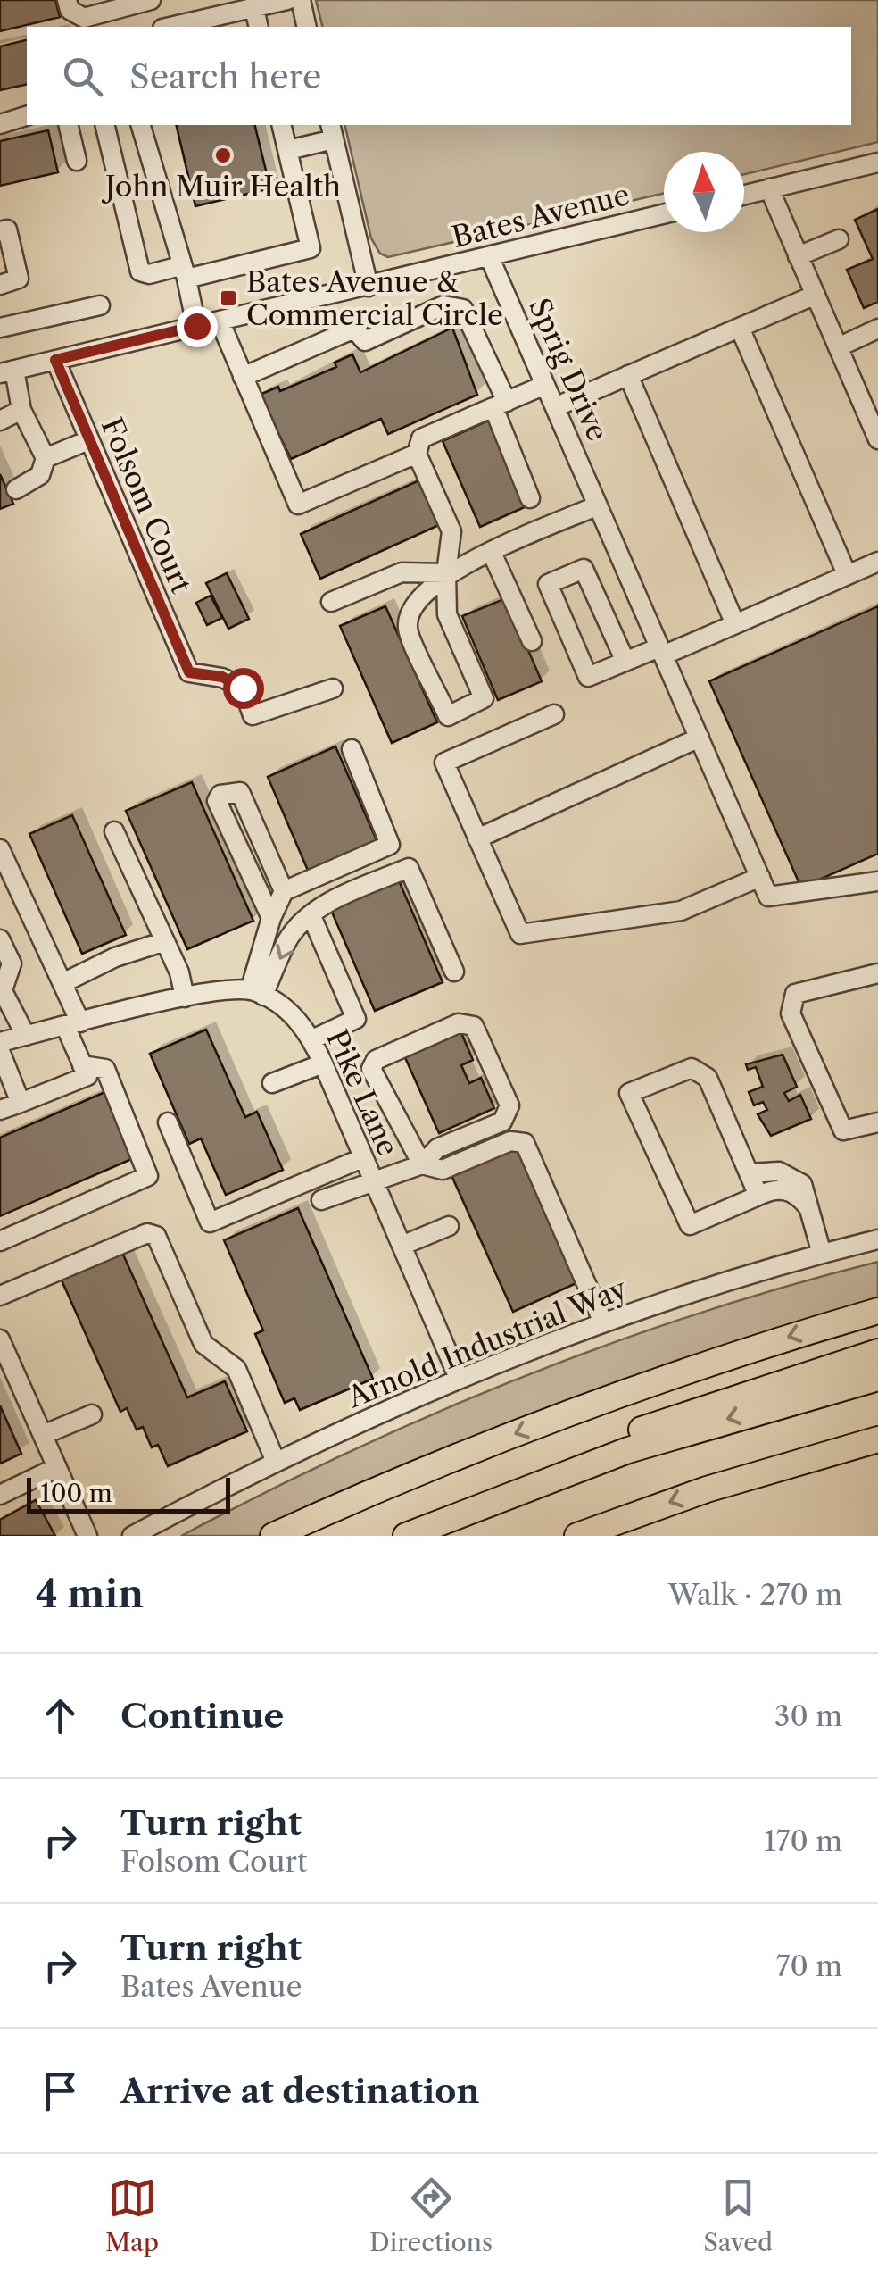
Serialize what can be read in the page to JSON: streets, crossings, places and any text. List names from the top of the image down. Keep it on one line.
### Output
{"streets":{"street":["Bates Avenue","Sprig Drive","Folsom Court","Pike Lane","Arnold Industrial Way"]},"crossings":[["Bates Avenue","Sprig Drive"],["Bates Avenue","Folsom Court"],["Pike Lane","Arnold Industrial Way"]],"places":{"other":["John Muir Health"],"transit":["Bates Avenue & Commercial Circle"]},"scale_bar":"100 m","north":"top","page":{"search":"Search here","scale":"100 m","heading":["4 min","Walk · 270 m"],"list":[["Continue","30 m"],["Turn right","Folsom Court","170 m"],["Turn right","Bates Avenue","70 m"],"Arrive at destination"],"nav":["Map","Directions","Saved"]}}
